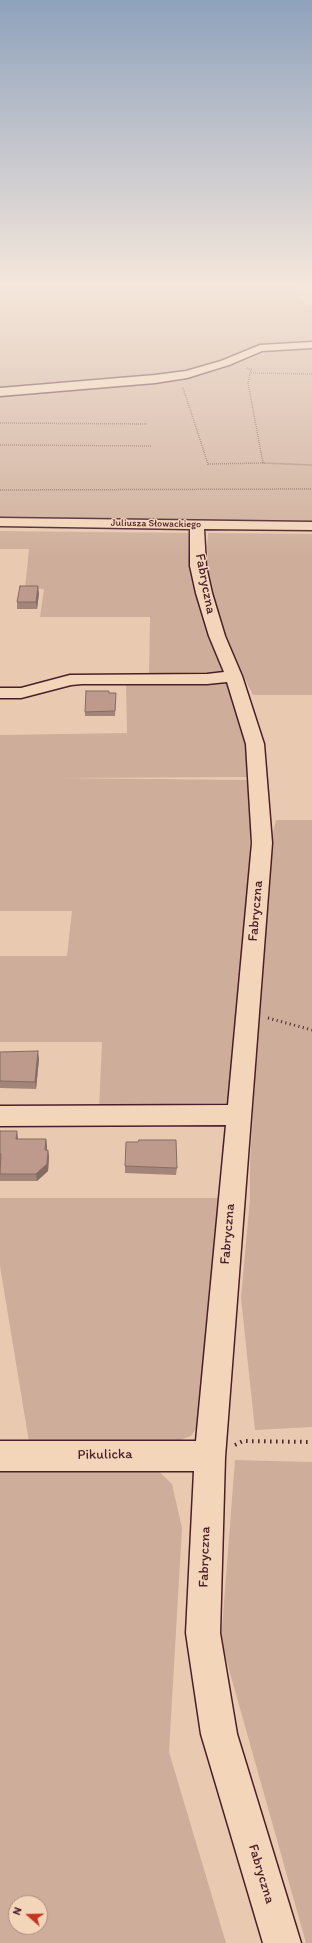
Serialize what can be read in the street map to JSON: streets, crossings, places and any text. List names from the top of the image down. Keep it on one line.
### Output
{"streets":{"street":["Juliusza Słowackiego","Fabryczna","Pikulicka"]},"crossings":[["Juliusza Słowackiego","Fabryczna"],["Fabryczna","Pikulicka"]],"north":"left"}
